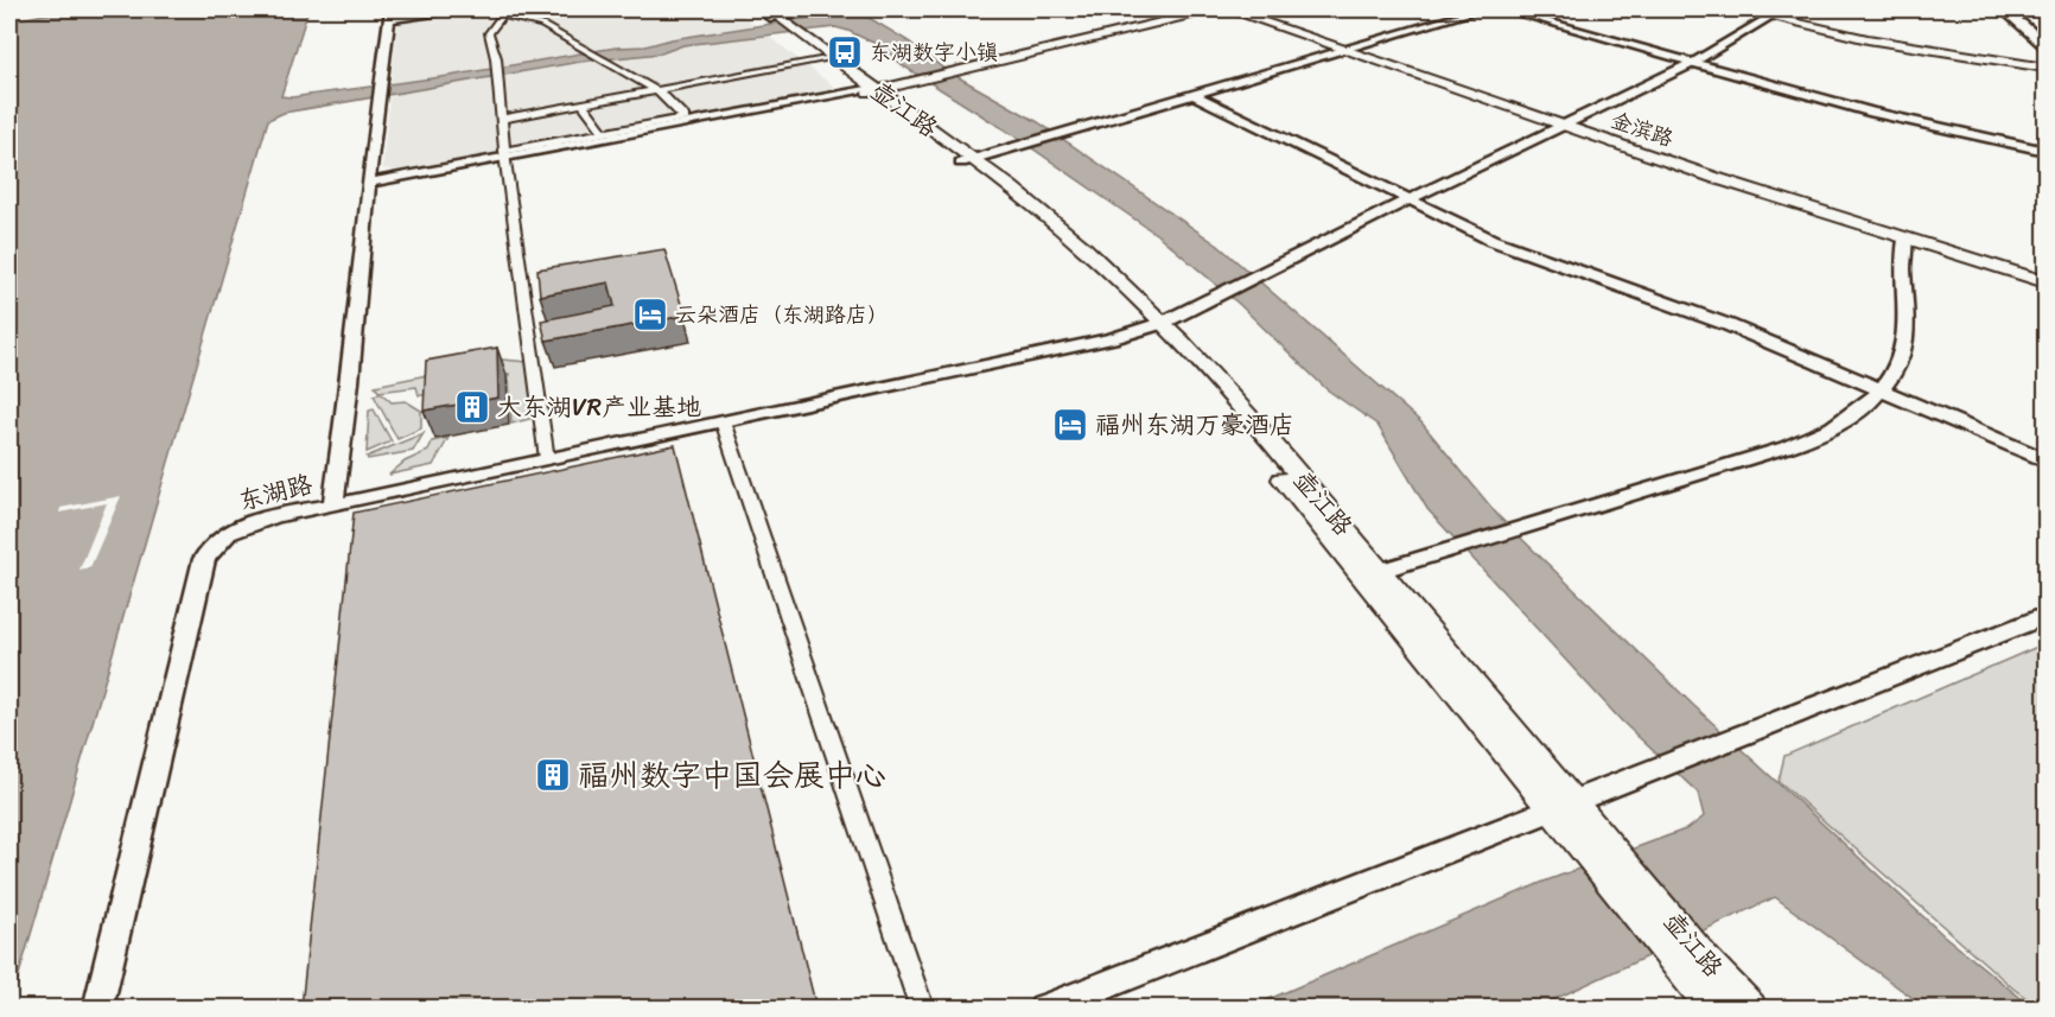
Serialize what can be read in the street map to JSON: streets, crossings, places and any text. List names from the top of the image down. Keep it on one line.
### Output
{"streets":{"main road":["壶江路","金滨路"],"street":["东湖路"]},"places":{"bus stop":["东湖数字小镇"],"hotel":["云朵酒店（东湖路店）","福州东湖万豪酒店"],"building":["大东湖VR产业基地","福州数字中国会展中心"]}}
